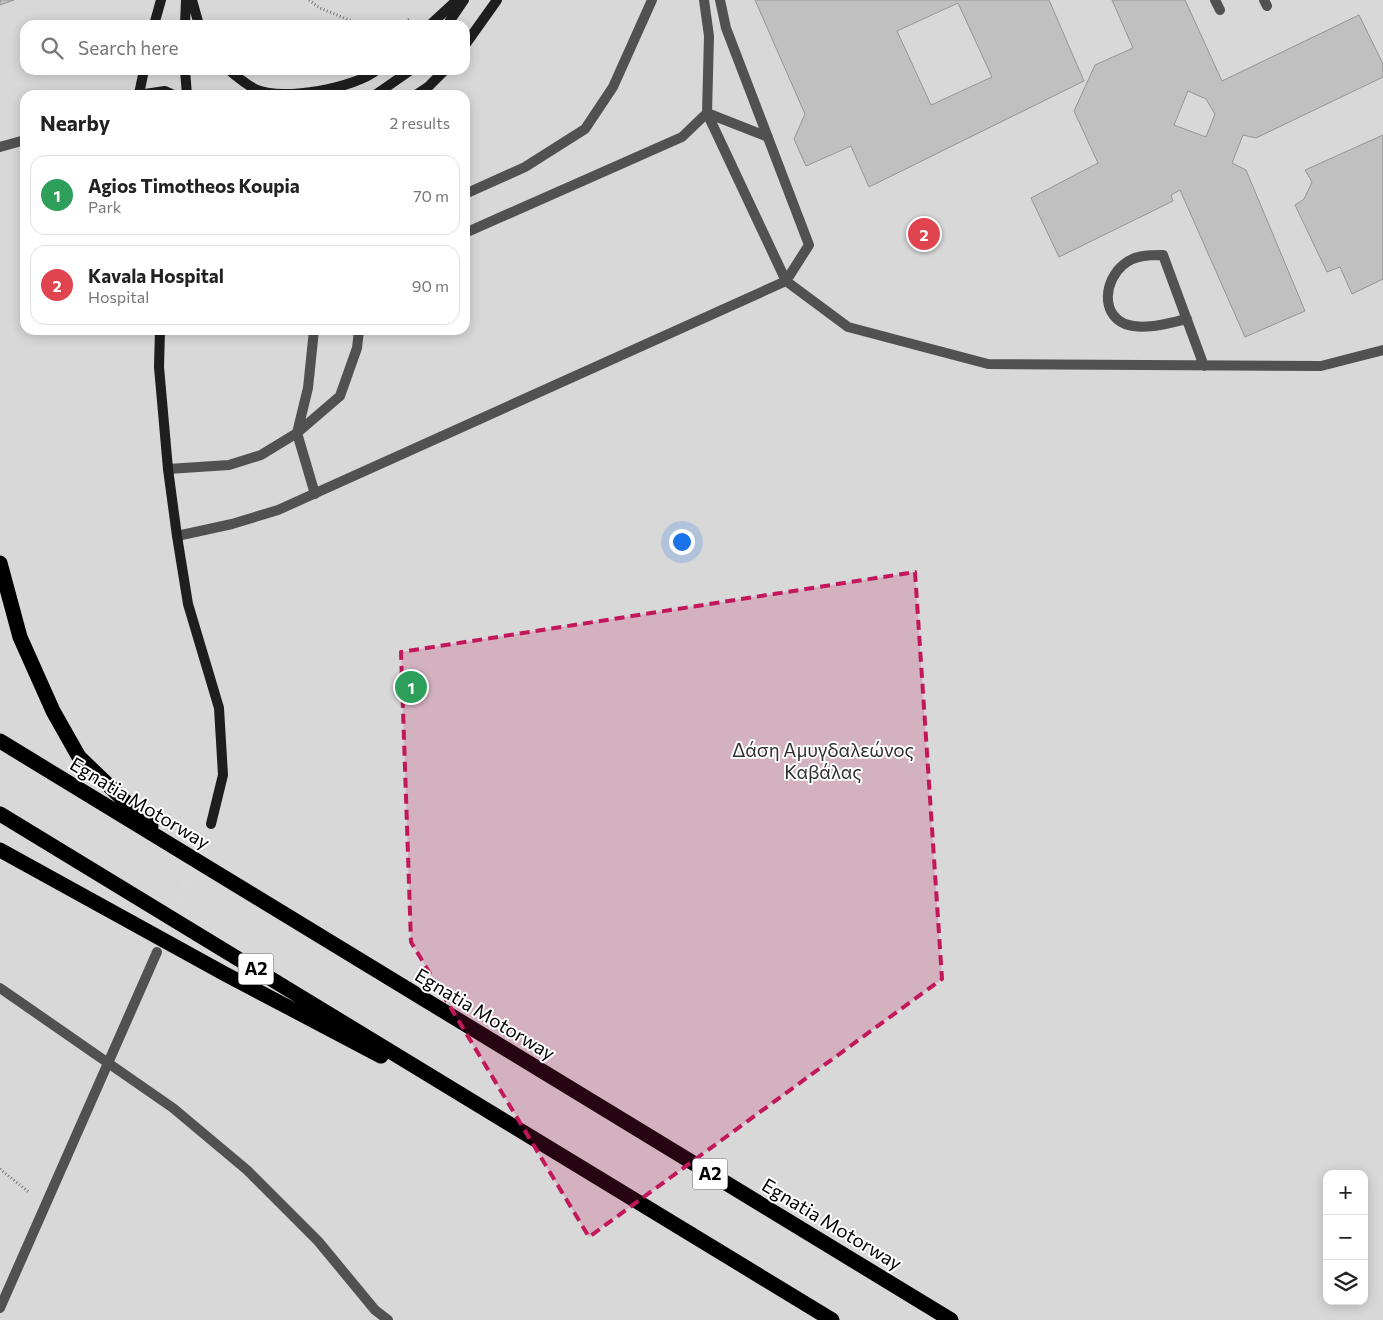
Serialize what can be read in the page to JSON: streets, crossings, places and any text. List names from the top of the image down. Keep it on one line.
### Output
{"streets":{"highway":["Egnatia Motorway","Α2"]},"parks":["Δάση Αμυγδαλεώνος Καβάλας"],"page":{"search":"Search here","heading":["Nearby","2 results"],"list":[{"mark":"1","name":"Agios Timotheos Koupia","note":"Park","value":"70 m"},{"mark":"2","name":"Kavala Hospital","note":"Hospital","value":"90 m"}],"pins":["2","1"],"map_buttons":["+","−"]}}
